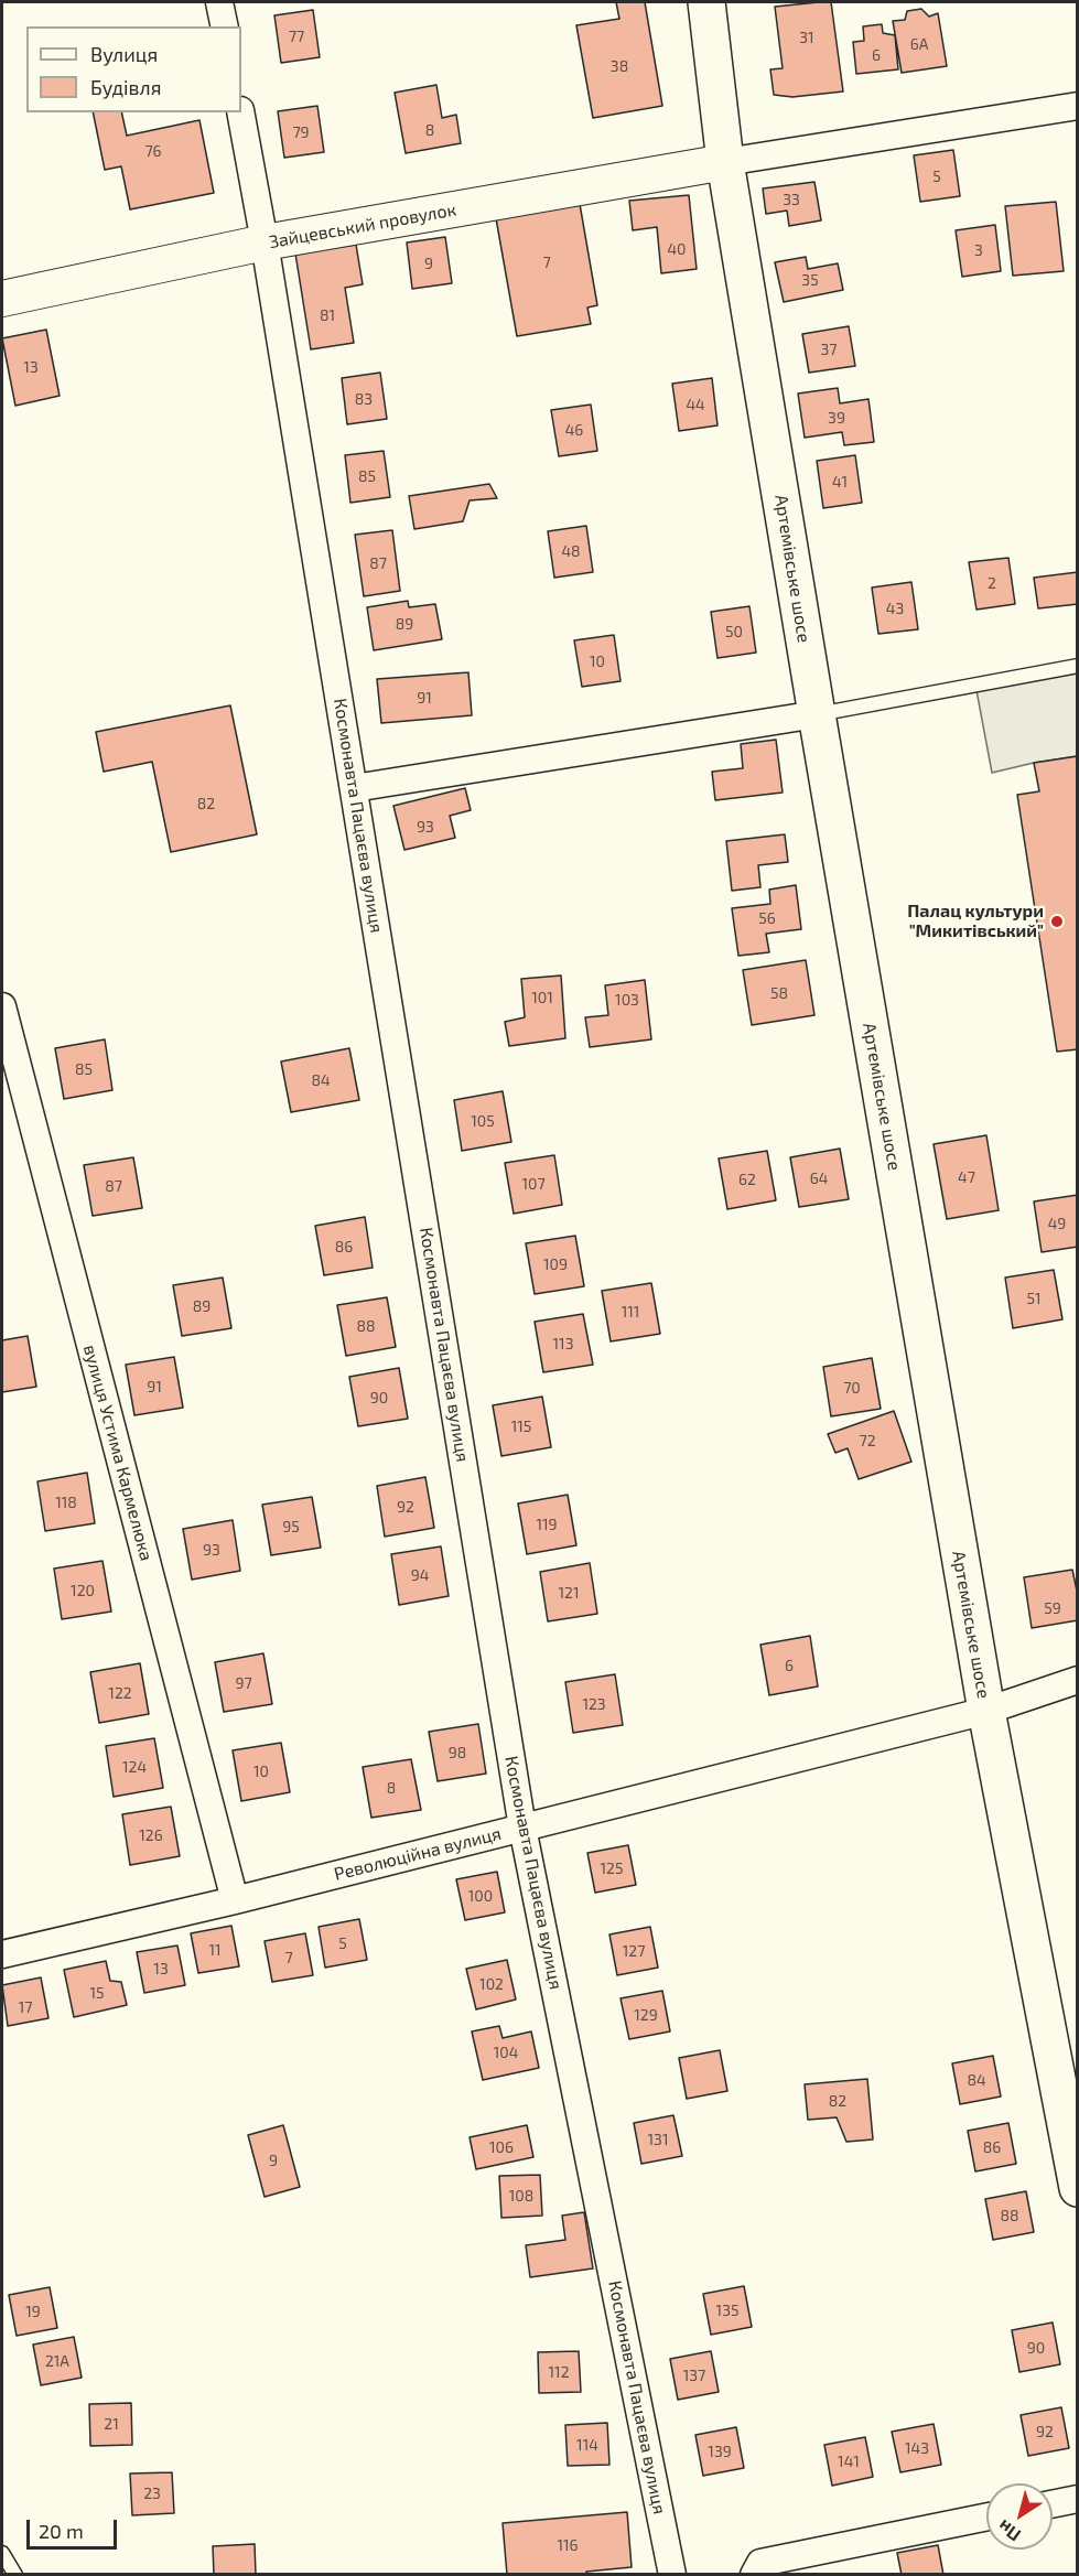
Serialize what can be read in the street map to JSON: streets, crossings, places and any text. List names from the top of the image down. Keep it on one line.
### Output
{"streets":{"main road":["Артемівське шосе"],"street":["Зайцевський провулок","Космонавта Пацаєва вулиця","вулиця Устима Кармелюка","Революційна вулиця"]},"crossings":[["Зайцевський провулок","Артемівське шосе"],["Зайцевський провулок","Космонавта Пацаєва вулиця"],["Артемівське шосе","Революційна вулиця"],["Космонавта Пацаєва вулиця","Революційна вулиця"],["вулиця Устима Кармелюка","Революційна вулиця"]],"places":["Палац культури \"Микитівський\""],"house_numbers":["77","31","6А","6","38","8","79","76","5","33","40","3","7","9","35","81","37","13","83","44","39","46","85","41","48","87","2","43","89","50","10","91","82","93","56","58","101","103","85","84","105","47","64","62","107","87","49","86","109","51","89","111","88","113","91","70","90","115","72","118","92","119","95","93","94","120","121","59","6","97","122","123","98","124","10","8","126","125","100","5","11","127","7","13","102","15","17","129","104","84","82","131","106","86","9","108","88","135","19","90","21А","112","137","21","92","114","143","139","141","23","116"],"legend":["Вулиця","Будівля"],"scale_bar":"20 m","north":"bottom left"}
